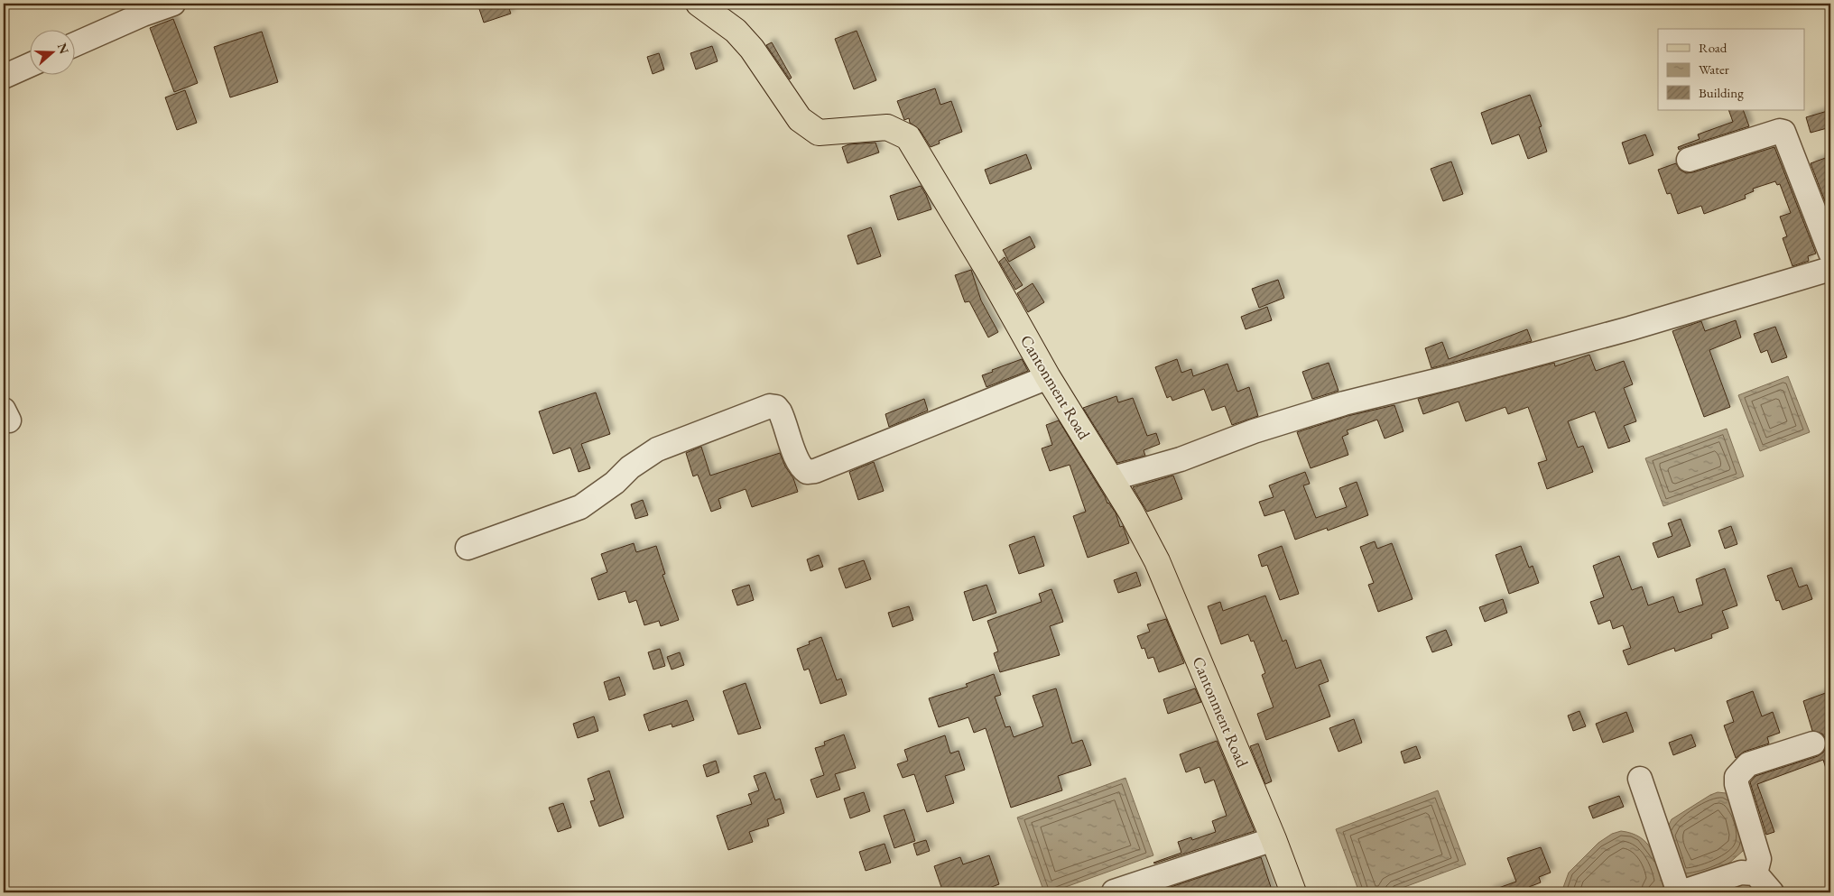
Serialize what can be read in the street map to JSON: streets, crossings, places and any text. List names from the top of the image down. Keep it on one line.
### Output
{"streets":{"main road":["Cantonment Road"]},"legend":["Road","Water","Building"],"north":"right"}
